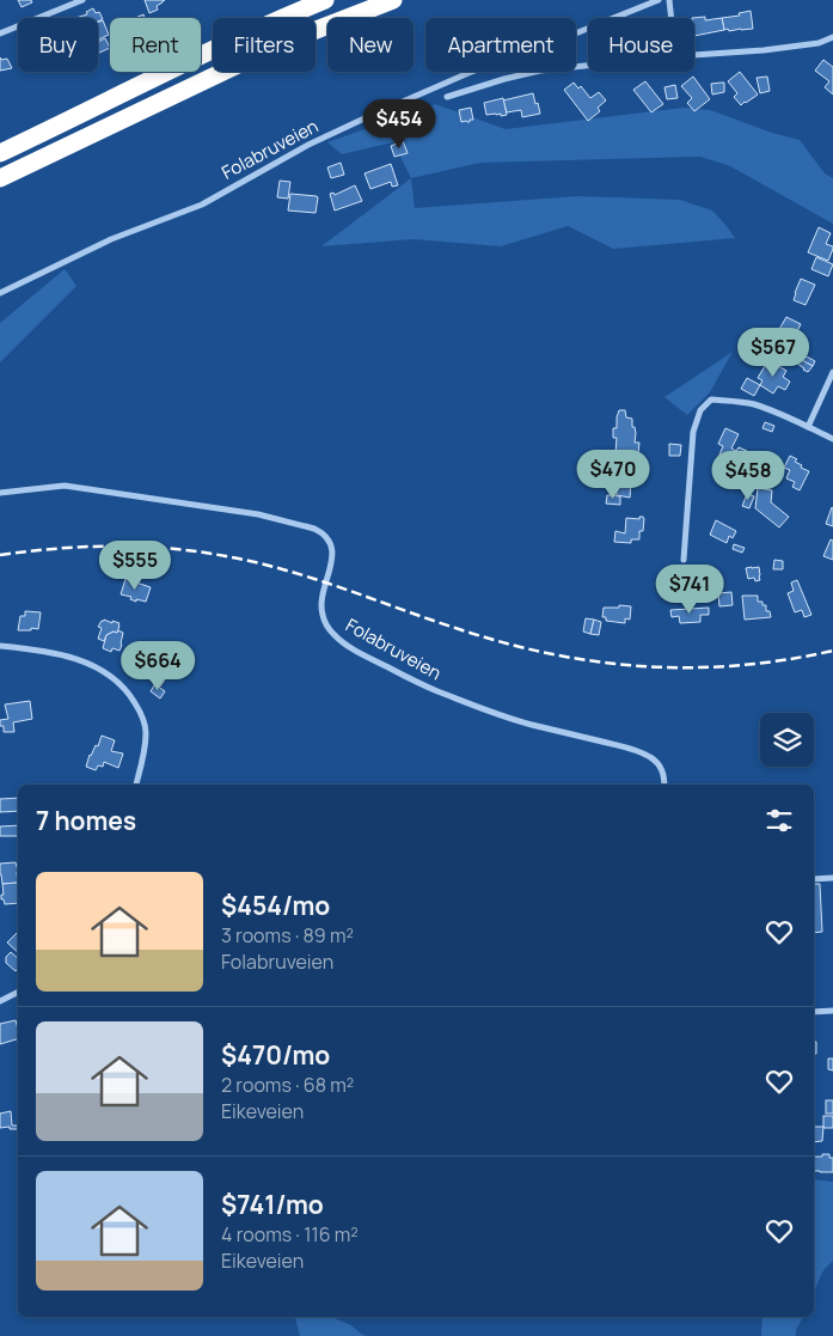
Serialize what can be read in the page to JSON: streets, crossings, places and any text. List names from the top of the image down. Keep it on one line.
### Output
{"streets":{"street":["Folabruveien"]},"page":{"chip":["Buy","Rent","Filters","New","Apartment","House"],"price":["$454","$567","$470","$458","$555","$741","$664"],"heading":"7 homes","list":[{"name":"$454/mo","note":"3 rooms · 89 m² · Folabruveien"},{"name":"$470/mo","note":"2 rooms · 68 m² · Eikeveien"},{"name":"$741/mo","note":"4 rooms · 116 m² · Eikeveien"}]}}
